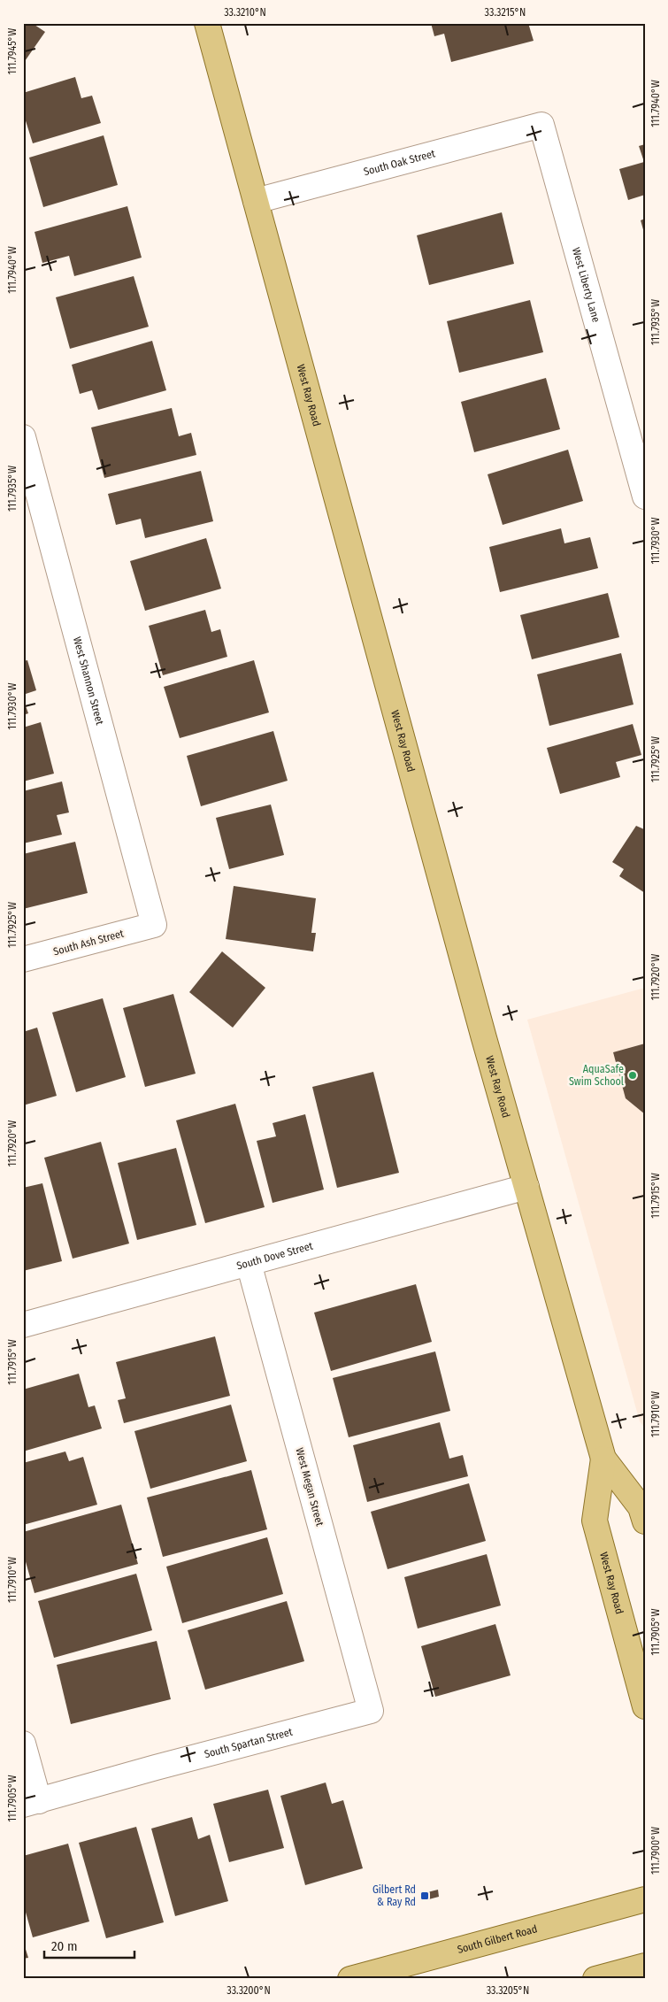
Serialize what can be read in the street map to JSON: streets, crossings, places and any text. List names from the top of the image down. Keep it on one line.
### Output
{"streets":{"main road":["West Ray Road","South Gilbert Road"],"street":["South Oak Street","West Liberty Lane","West Shannon Street","South Ash Street","South Dove Street","West Megan Street","South Spartan Street"]},"crossings":[["South Oak Street","West Liberty Lane"],["South Oak Street","West Ray Road"],["West Ray Road","South Dove Street"],["West Shannon Street","South Ash Street"],["South Dove Street","West Megan Street"],["West Megan Street","South Spartan Street"]],"places":{"other":["AquaSafe Swim School"],"transit":["Gilbert Rd & Ray Rd"]},"scale_bar":"20 m","coordinates":["33.3210°N","33.3215°N","111.7945°W","111.7940°W","111.7935°W","111.7930°W","111.7925°W","111.7920°W","111.7915°W","111.7910°W","111.7905°W","111.7900°W","33.3200°N","33.3205°N"]}
